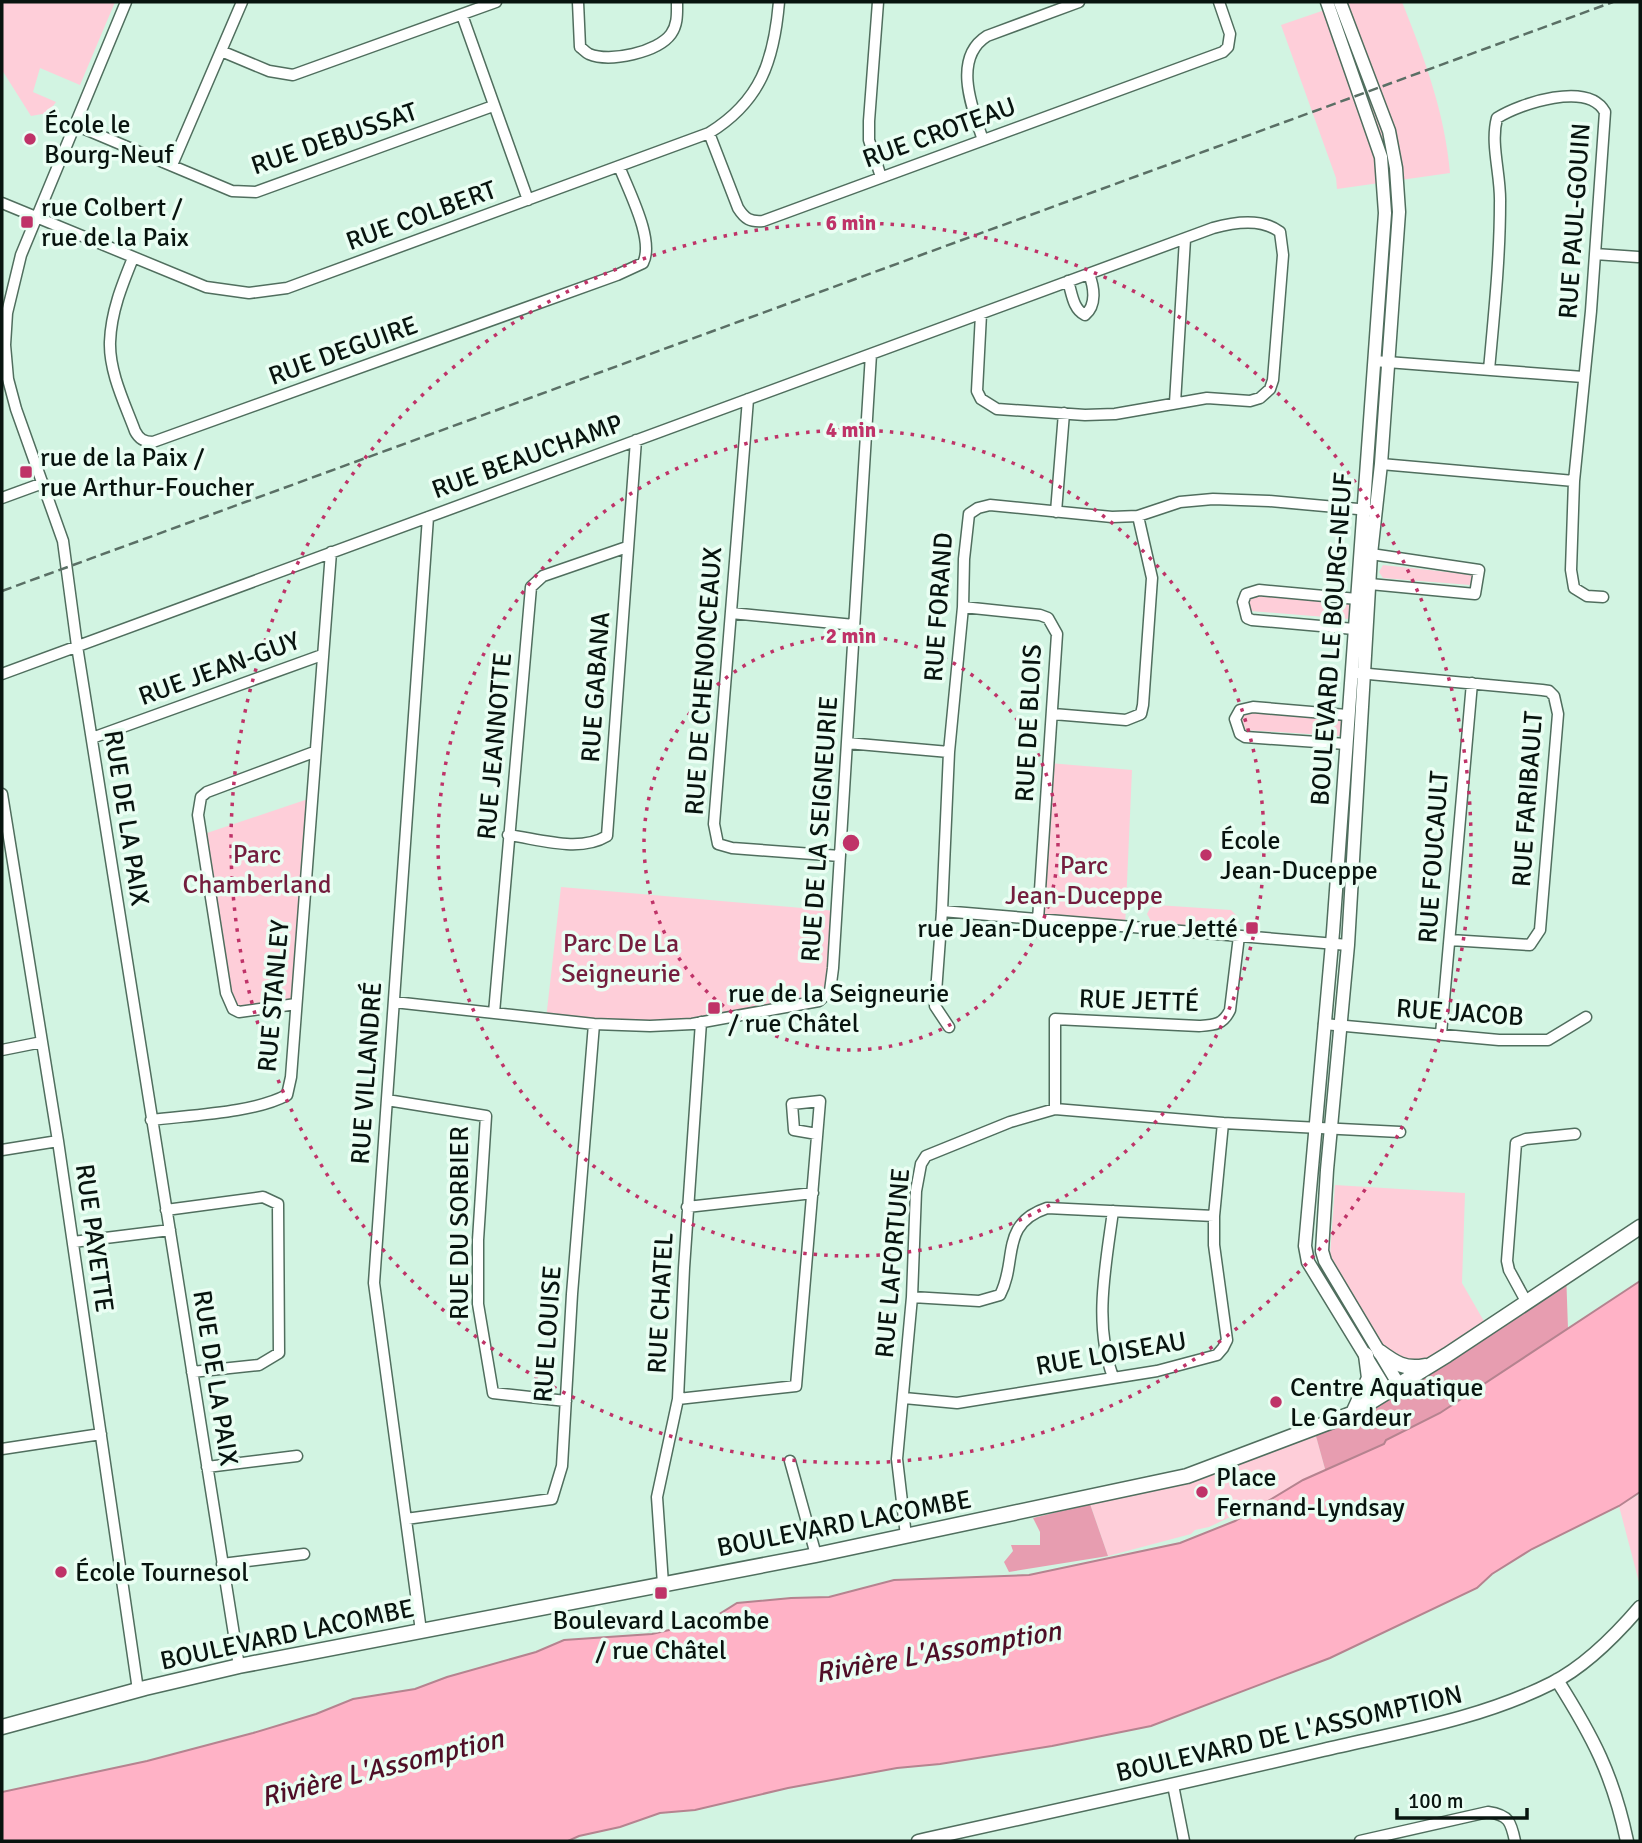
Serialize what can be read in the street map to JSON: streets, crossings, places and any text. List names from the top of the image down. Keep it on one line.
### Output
{"streets":{"main road":["BOULEVARD LACOMBE"],"street":["RUE CROTEAU","RUE DEBUSSAT","RUE COLBERT","RUE PAUL-GOUIN","RUE DEGUIRE","RUE BEAUCHAMP","RUE FORAND","BOULEVARD LE BOURG-NEUF","RUE JEAN-GUY","RUE DE CHENONCEAUX","RUE GABANA","RUE DE BLOIS","RUE JEANNOTTE","RUE FARIBAULT","RUE DE LA PAIX","RUE DE LA SEIGNEURIE","RUE FOUCAULT","RUE STANLEY","RUE JETTÉ","RUE JACOB","RUE VILLANDRÉ","RUE DU SORBIER","RUE PAYETTE","RUE LAFORTUNE","RUE CHATEL","RUE LOUISE","RUE LOISEAU","BOULEVARD DE L'ASSOMPTION"]},"crossings":[["RUE CROTEAU","RUE COLBERT"],["RUE DEBUSSAT","RUE DE LA PAIX"],["RUE COLBERT","RUE DEGUIRE"],["RUE COLBERT","RUE DE LA PAIX"],["RUE BEAUCHAMP","RUE DE CHENONCEAUX"],["RUE BEAUCHAMP","RUE GABANA"],["RUE BEAUCHAMP","RUE DE LA PAIX"],["RUE BEAUCHAMP","RUE DE LA SEIGNEURIE"],["RUE BEAUCHAMP","RUE STANLEY"],["RUE BEAUCHAMP","RUE VILLANDRÉ"],["RUE FORAND","BOULEVARD LE BOURG-NEUF"],["RUE FORAND","RUE DE BLOIS"],["BOULEVARD LE BOURG-NEUF","RUE FARIBAULT"],["BOULEVARD LE BOURG-NEUF","RUE JACOB"],["BOULEVARD LE BOURG-NEUF","RUE LAFORTUNE"],["BOULEVARD LE BOURG-NEUF","BOULEVARD LACOMBE"],["RUE JEAN-GUY","RUE DE LA PAIX"],["RUE JEAN-GUY","RUE STANLEY"],["RUE DE CHENONCEAUX","RUE DE LA SEIGNEURIE"],["RUE GABANA","RUE JEANNOTTE"],["RUE JEANNOTTE","RUE DE LA SEIGNEURIE"],["RUE FARIBAULT","RUE FOUCAULT"],["RUE DE LA PAIX","RUE STANLEY"],["RUE DE LA PAIX","BOULEVARD LACOMBE"],["RUE DE LA SEIGNEURIE","RUE VILLANDRÉ"],["RUE DE LA SEIGNEURIE","RUE CHATEL"],["RUE DE LA SEIGNEURIE","RUE LOUISE"],["RUE FOUCAULT","RUE JACOB"],["RUE JETTÉ","RUE LAFORTUNE"],["RUE VILLANDRÉ","RUE DU SORBIER"],["RUE VILLANDRÉ","RUE LOUISE"],["RUE VILLANDRÉ","BOULEVARD LACOMBE"],["RUE DU SORBIER","RUE LOUISE"],["RUE PAYETTE","BOULEVARD LACOMBE"],["RUE LAFORTUNE","RUE LOISEAU"],["RUE LAFORTUNE","BOULEVARD LACOMBE"],["RUE CHATEL","BOULEVARD LACOMBE"]],"water":["Rivière L'Assomption"],"parks":["Parc Chamberland","Parc Jean-Duceppe","Parc De La Seigneurie"],"places":{"other":["École le Bourg-Neuf","École Jean-Duceppe","Centre Aquatique Le Gardeur","Place Fernand-Lyndsay","École Tournesol"],"transit":["rue Colbert / rue de la Paix","rue de la Paix / rue Arthur-Foucher","rue Jean-Duceppe / rue Jetté","rue de la Seigneurie / rue Châtel","Boulevard Lacombe / rue Châtel"]},"scale_bar":"100 m","rings":["6 min","4 min","2 min"]}
